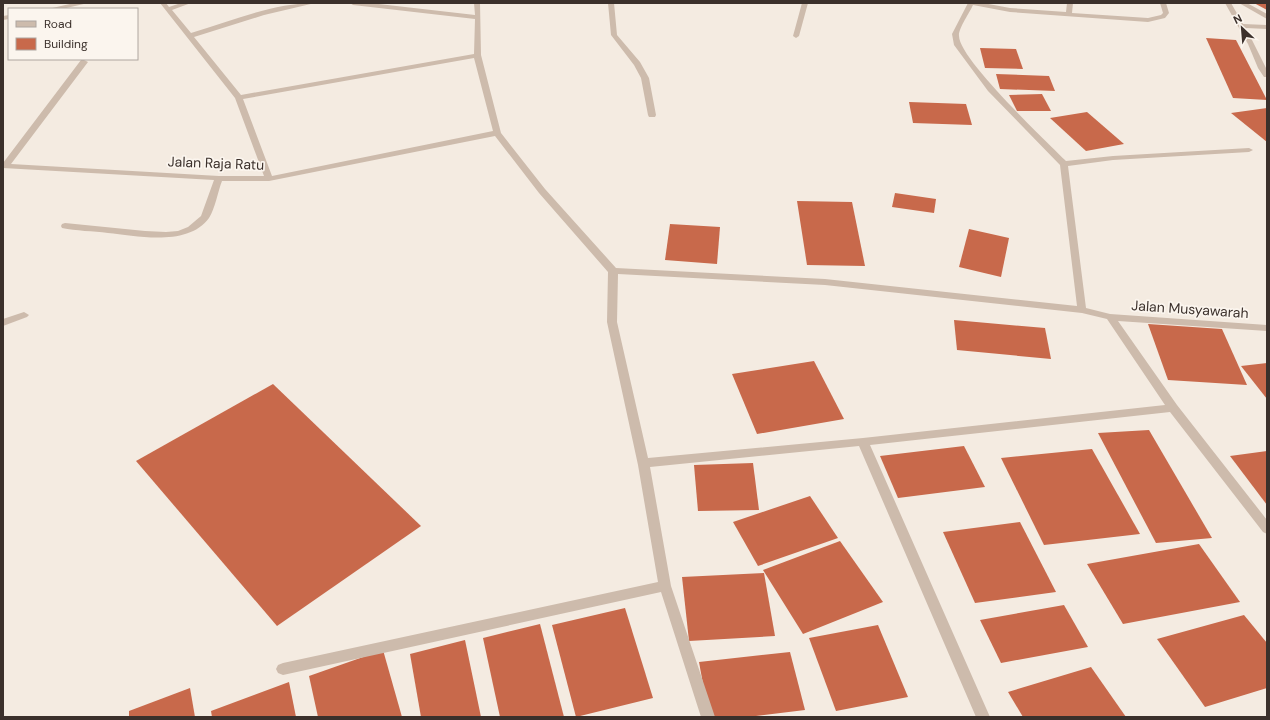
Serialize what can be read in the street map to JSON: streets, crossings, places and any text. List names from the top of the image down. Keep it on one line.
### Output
{"streets":{"street":["Jalan Raja Ratu","Jalan Musyawarah"]},"legend":["Road","Building"],"north":"top left"}
